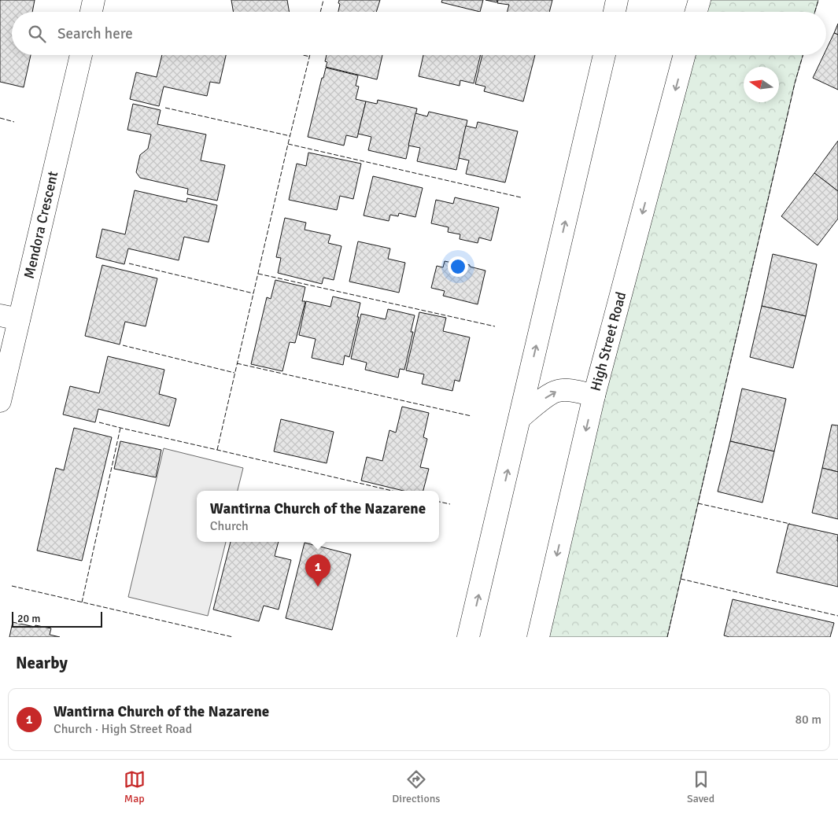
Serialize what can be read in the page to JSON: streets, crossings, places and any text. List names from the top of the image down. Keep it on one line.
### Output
{"streets":{"main road":["Mendora Crescent","High Street Road"]},"scale_bar":"20 m","north":"left","page":{"search":"Search here","popup":["Wantirna Church of the Nazarene","Church"],"pins":"1","scale":"20 m","heading":"Nearby","list":[{"mark":"1","name":"Wantirna Church of the Nazarene","note":"Church · High Street Road","value":"80 m"}],"nav":["Map","Directions","Saved"]}}
